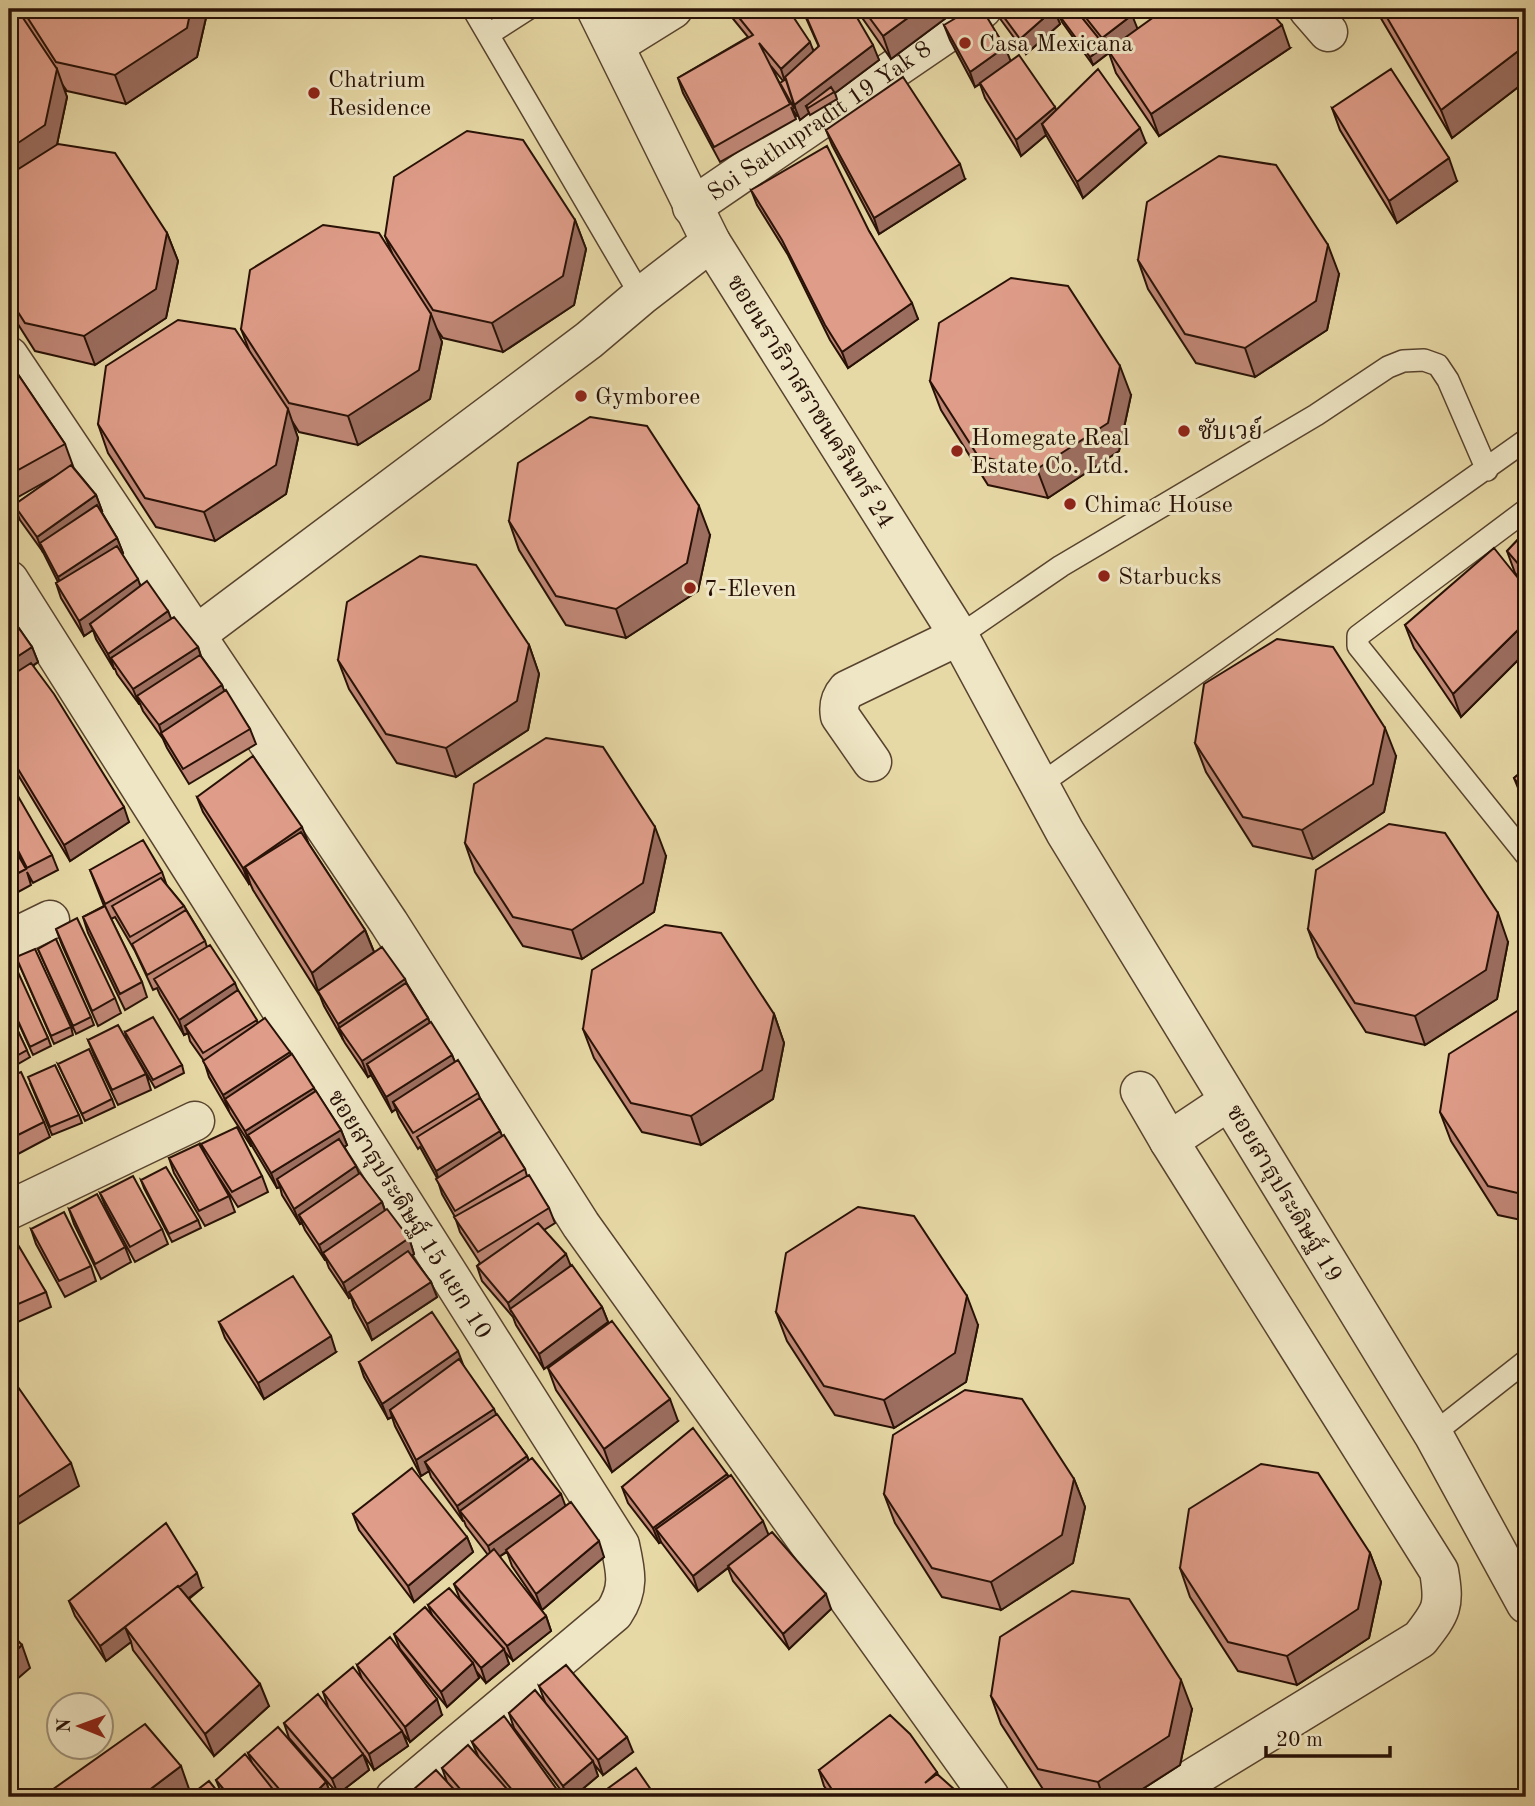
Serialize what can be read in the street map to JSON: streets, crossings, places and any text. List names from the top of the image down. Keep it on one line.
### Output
{"streets":{"street":["Soi Sathupradit 19 Yak 8","ซอยนราธิวาสราชนครินทร์ 24","ซอยสาธุประดิษฐ์ 19","ซอยสาธุประดิษฐ์ 15 แยก 10"]},"crossings":[["Soi Sathupradit 19 Yak 8","ซอยนราธิวาสราชนครินทร์ 24"],["ซอยนราธิวาสราชนครินทร์ 24","ซอยสาธุประดิษฐ์ 19"]],"places":["Casa Mexicana","Chatrium Residence","Gymboree","ซับเวย์","Homegate Real Estate Co. Ltd.","Chimac House","Starbucks","7-Eleven"],"scale_bar":"20 m","north":"left"}
